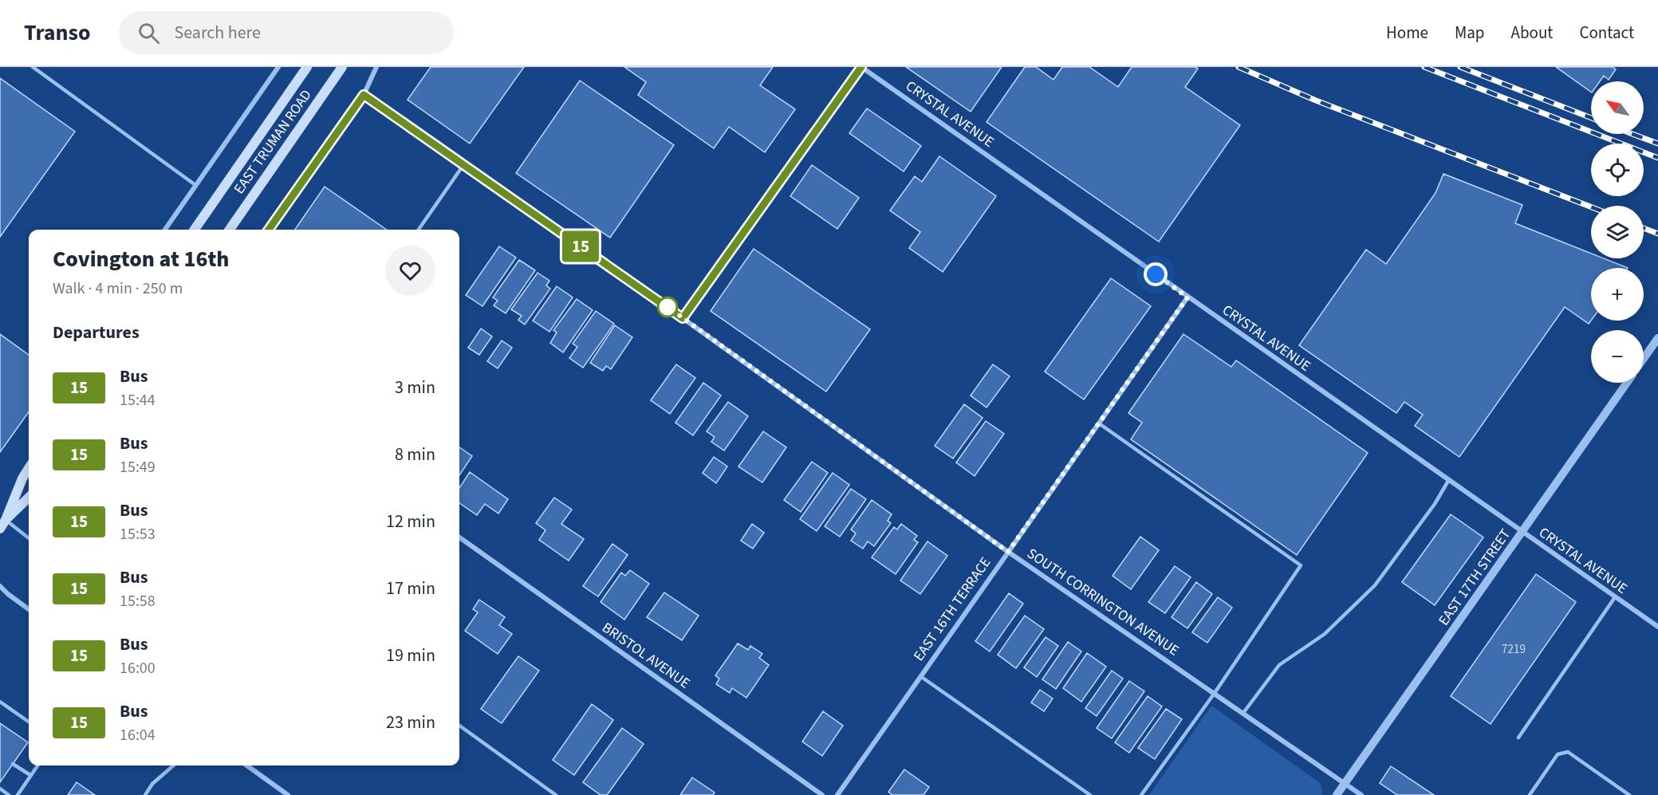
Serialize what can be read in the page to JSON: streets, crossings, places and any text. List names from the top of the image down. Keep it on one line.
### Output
{"streets":{"main road":["EAST TRUMAN ROAD"],"street":["CRYSTAL AVENUE","EAST 17TH STREET","SOUTH CORRINGTON AVENUE","EAST 16TH TERRACE","BRISTOL AVENUE"]},"crossings":[["CRYSTAL AVENUE","EAST 17TH STREET"],["CRYSTAL AVENUE","EAST 16TH TERRACE"],["EAST 17TH STREET","SOUTH CORRINGTON AVENUE"],["SOUTH CORRINGTON AVENUE","EAST 16TH TERRACE"]],"lines":["bus line 15"],"house_numbers":["7219"],"north":"top left","page":{"header":"Transo","search":"Search here","nav":["Home","Map","About","Contact"],"on_map":"15","map_buttons":["+","−"],"heading":[["Covington at 16th","Walk · 4 min · 250 m"],"Departures"],"list":[{"mark":"15","name":"Bus","note":"15:44","value":"3 min"},{"mark":"15","name":"Bus","note":"15:49","value":"8 min"},{"mark":"15","name":"Bus","note":"15:53","value":"12 min"},{"mark":"15","name":"Bus","note":"15:58","value":"17 min"},{"mark":"15","name":"Bus","note":"16:00","value":"19 min"},{"mark":"15","name":"Bus","note":"16:04","value":"23 min"}]}}
